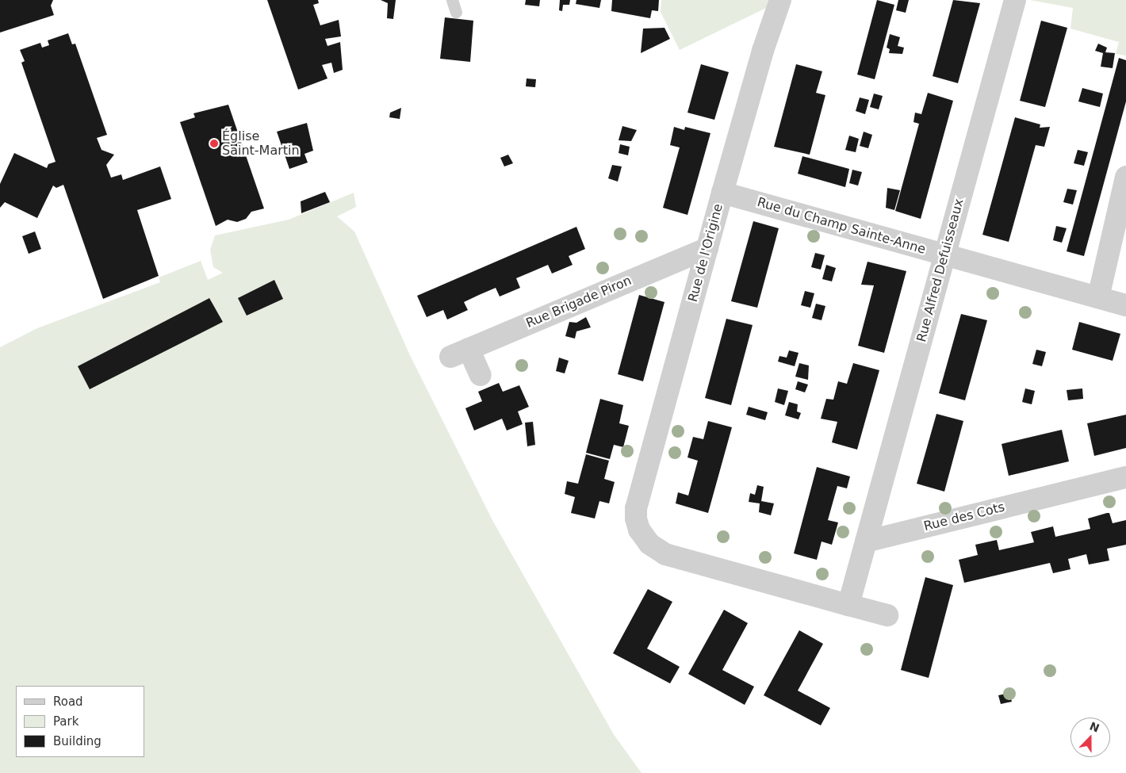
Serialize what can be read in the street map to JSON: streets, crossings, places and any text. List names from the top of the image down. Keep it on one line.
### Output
{"streets":{"street":["Rue du Champ Sainte-Anne","Rue de l'Origine","Rue Alfred Defuisseaux","Rue Brigade Piron","Rue des Cots"]},"crossings":[["Rue du Champ Sainte-Anne","Rue de l'Origine"],["Rue du Champ Sainte-Anne","Rue Alfred Defuisseaux"],["Rue de l'Origine","Rue Brigade Piron"],["Rue Alfred Defuisseaux","Rue des Cots"]],"places":["Église Saint-Martin"],"legend":["Road","Park","Building"],"north":"top"}
